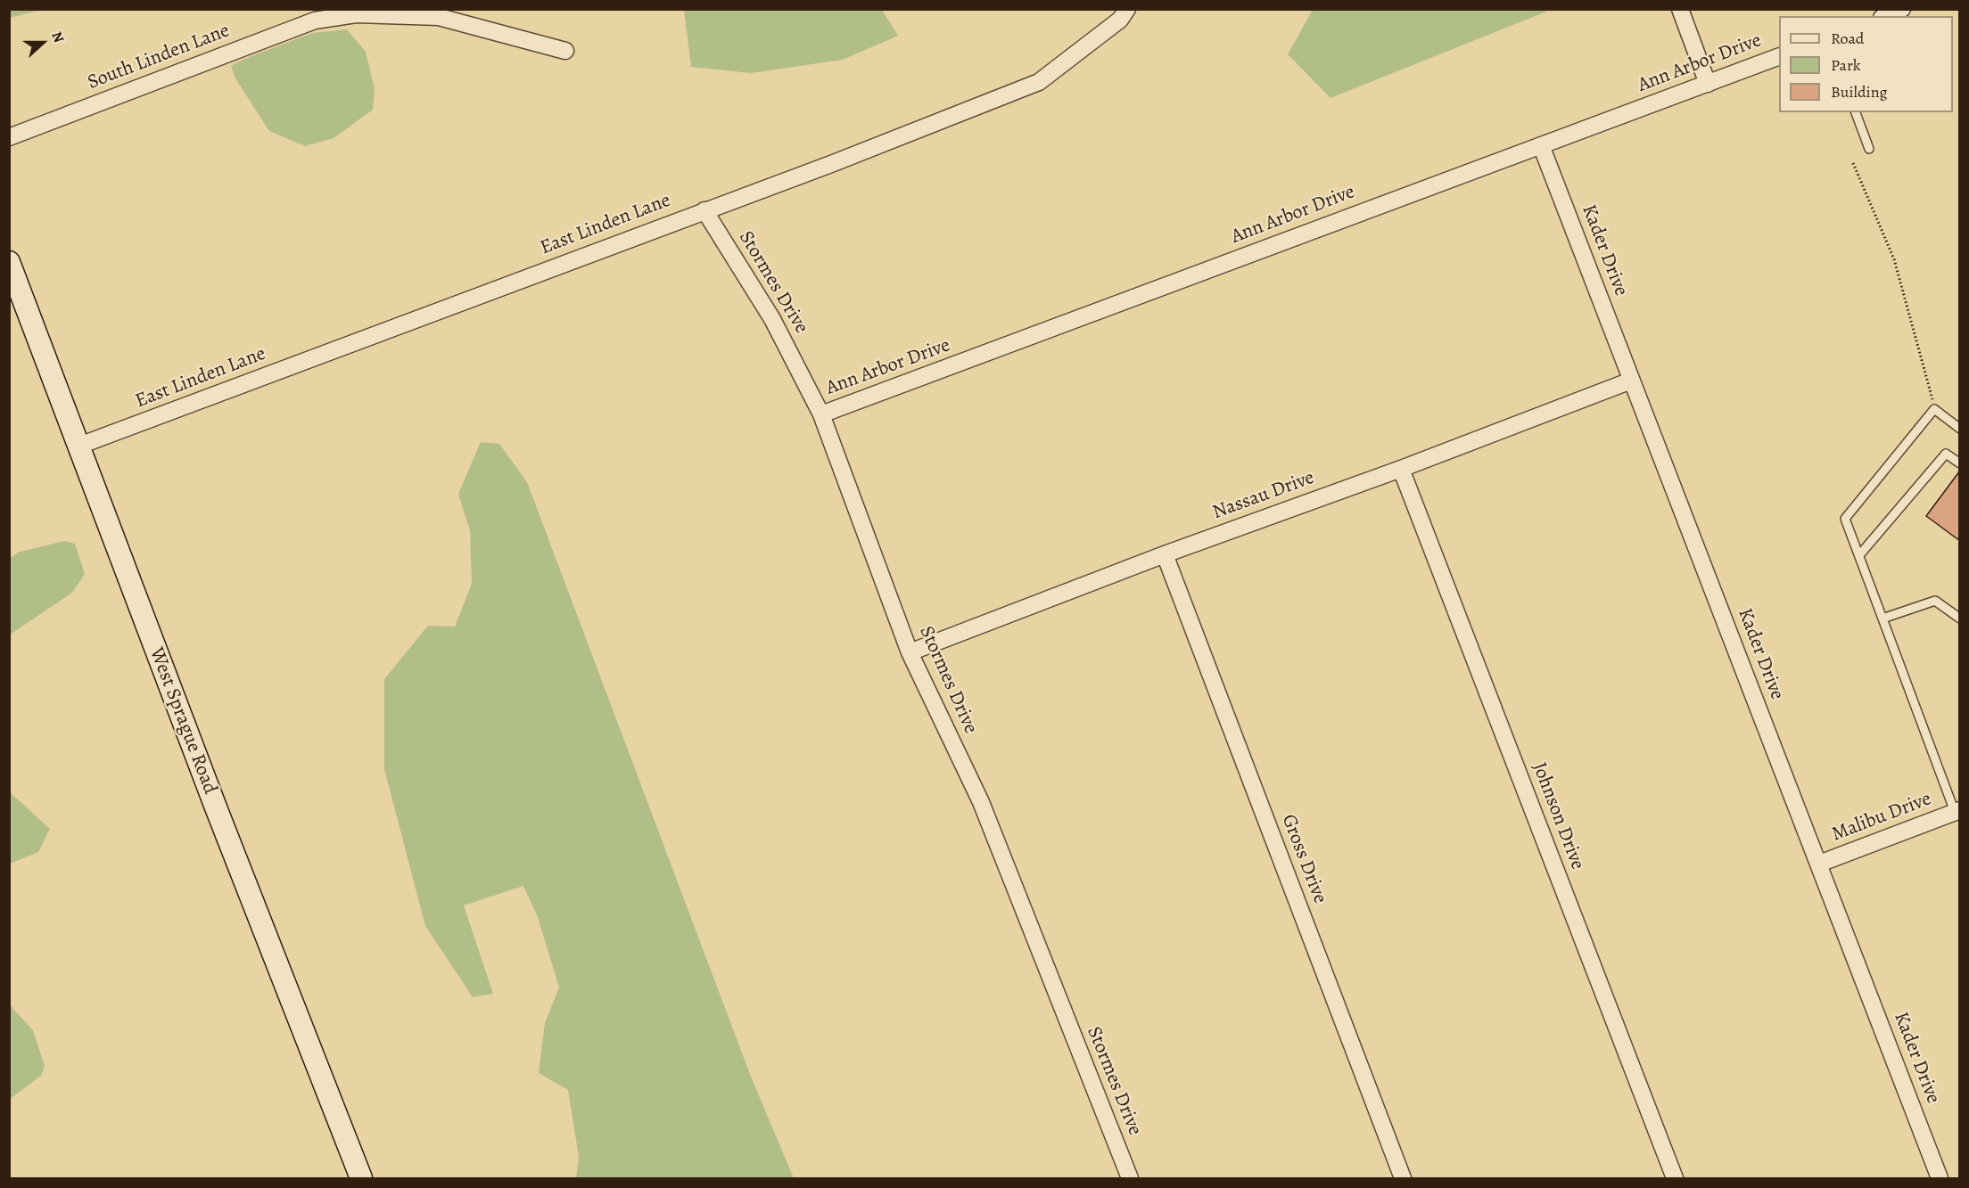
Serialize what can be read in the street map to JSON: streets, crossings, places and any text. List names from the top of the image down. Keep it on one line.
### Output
{"streets":{"street":["South Linden Lane","Ann Arbor Drive","East Linden Lane","Kader Drive","Stormes Drive","Nassau Drive","West Sprague Road","Johnson Drive","Malibu Drive","Gross Drive"]},"crossings":[["Ann Arbor Drive","Kader Drive"],["Ann Arbor Drive","Stormes Drive"],["East Linden Lane","Stormes Drive"],["East Linden Lane","West Sprague Road"],["Kader Drive","Nassau Drive"],["Kader Drive","Malibu Drive"],["Stormes Drive","Nassau Drive"],["Nassau Drive","Johnson Drive"],["Nassau Drive","Gross Drive"]],"legend":["Road","Park","Building"],"north":"right"}
